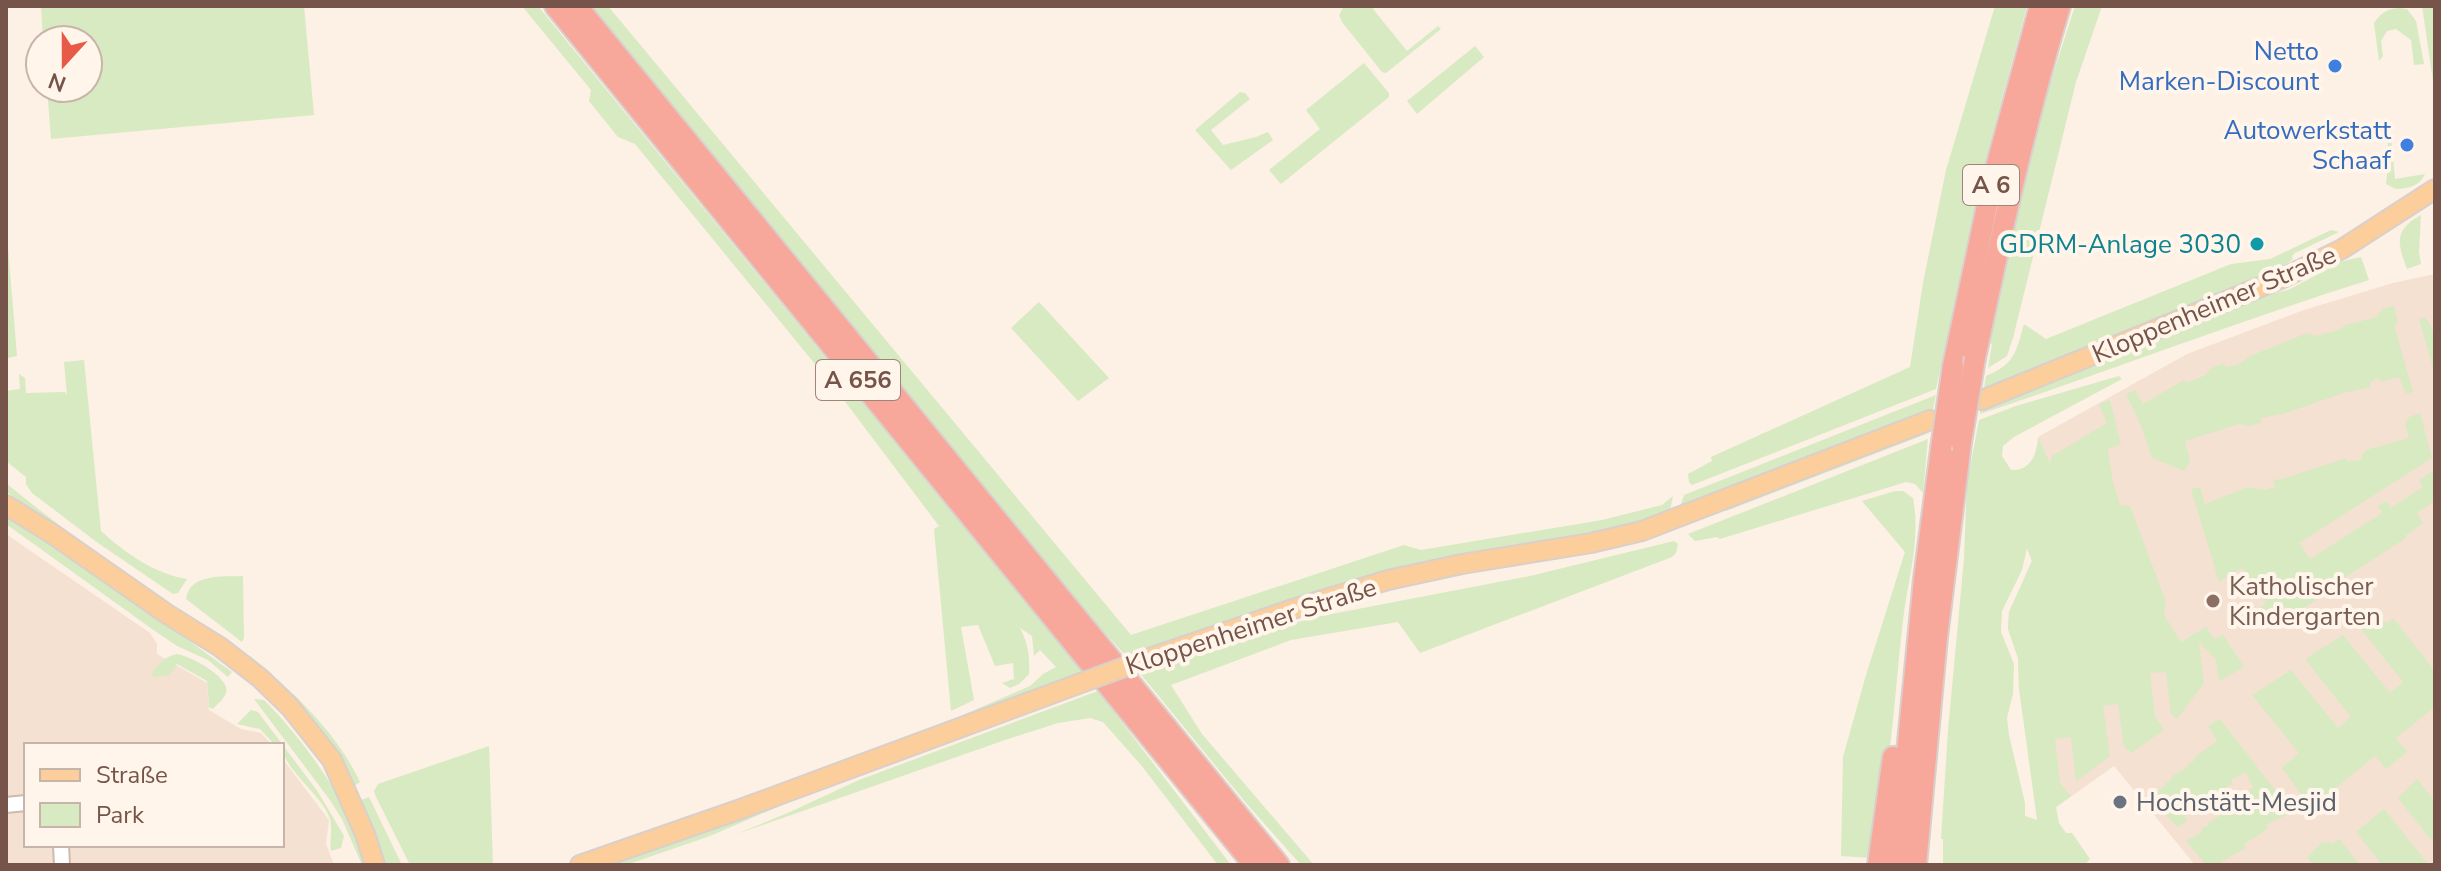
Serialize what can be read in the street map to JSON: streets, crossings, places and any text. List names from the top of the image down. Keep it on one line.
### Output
{"streets":{"highway":["A 6","A 656"],"main road":["Kloppenheimer Straße"]},"places":["Netto Marken-Discount","Autowerkstatt Schaaf","GDRM-Anlage 3030","Katholischer Kindergarten","Hochstätt-Mesjid"],"legend":["Straße","Park"],"north":"bottom"}
